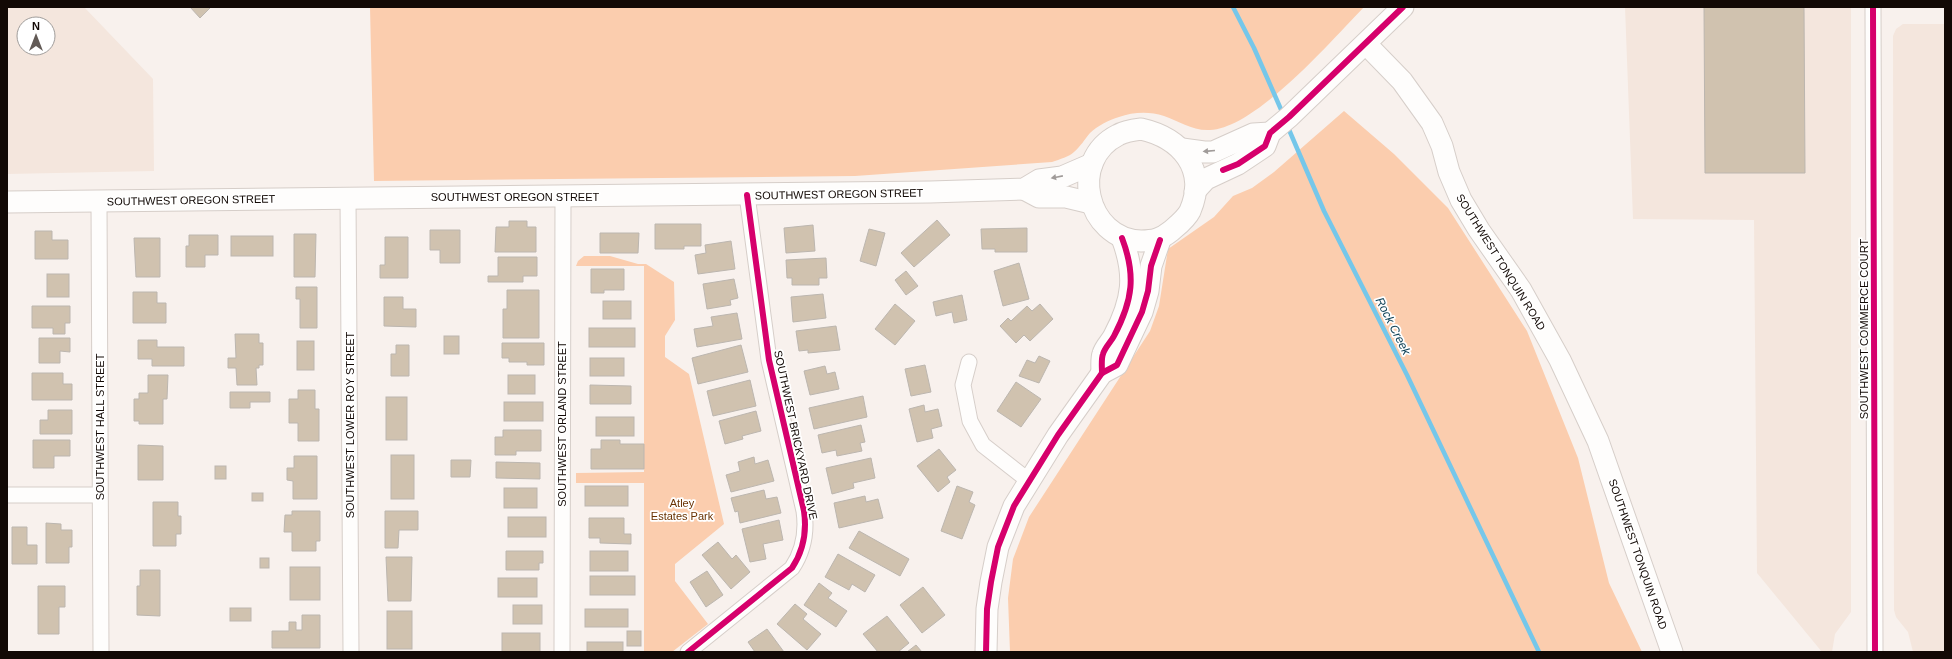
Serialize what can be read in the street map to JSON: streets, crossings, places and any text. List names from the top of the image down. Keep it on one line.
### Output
{"streets":{"main road":["SOUTHWEST OREGON STREET","SOUTHWEST TONQUIN ROAD"],"street":["SOUTHWEST COMMERCE COURT","SOUTHWEST ORLAND STREET","SOUTHWEST LOWER ROY STREET","SOUTHWEST HALL STREET","SOUTHWEST BRICKYARD DRIVE"]},"crossings":[["SOUTHWEST OREGON STREET","SOUTHWEST ORLAND STREET"],["SOUTHWEST OREGON STREET","SOUTHWEST LOWER ROY STREET"],["SOUTHWEST OREGON STREET","SOUTHWEST HALL STREET"],["SOUTHWEST OREGON STREET","SOUTHWEST BRICKYARD DRIVE"]],"water":["Rock Creek"],"parks":["Atley Estates Park"],"north":"top"}
